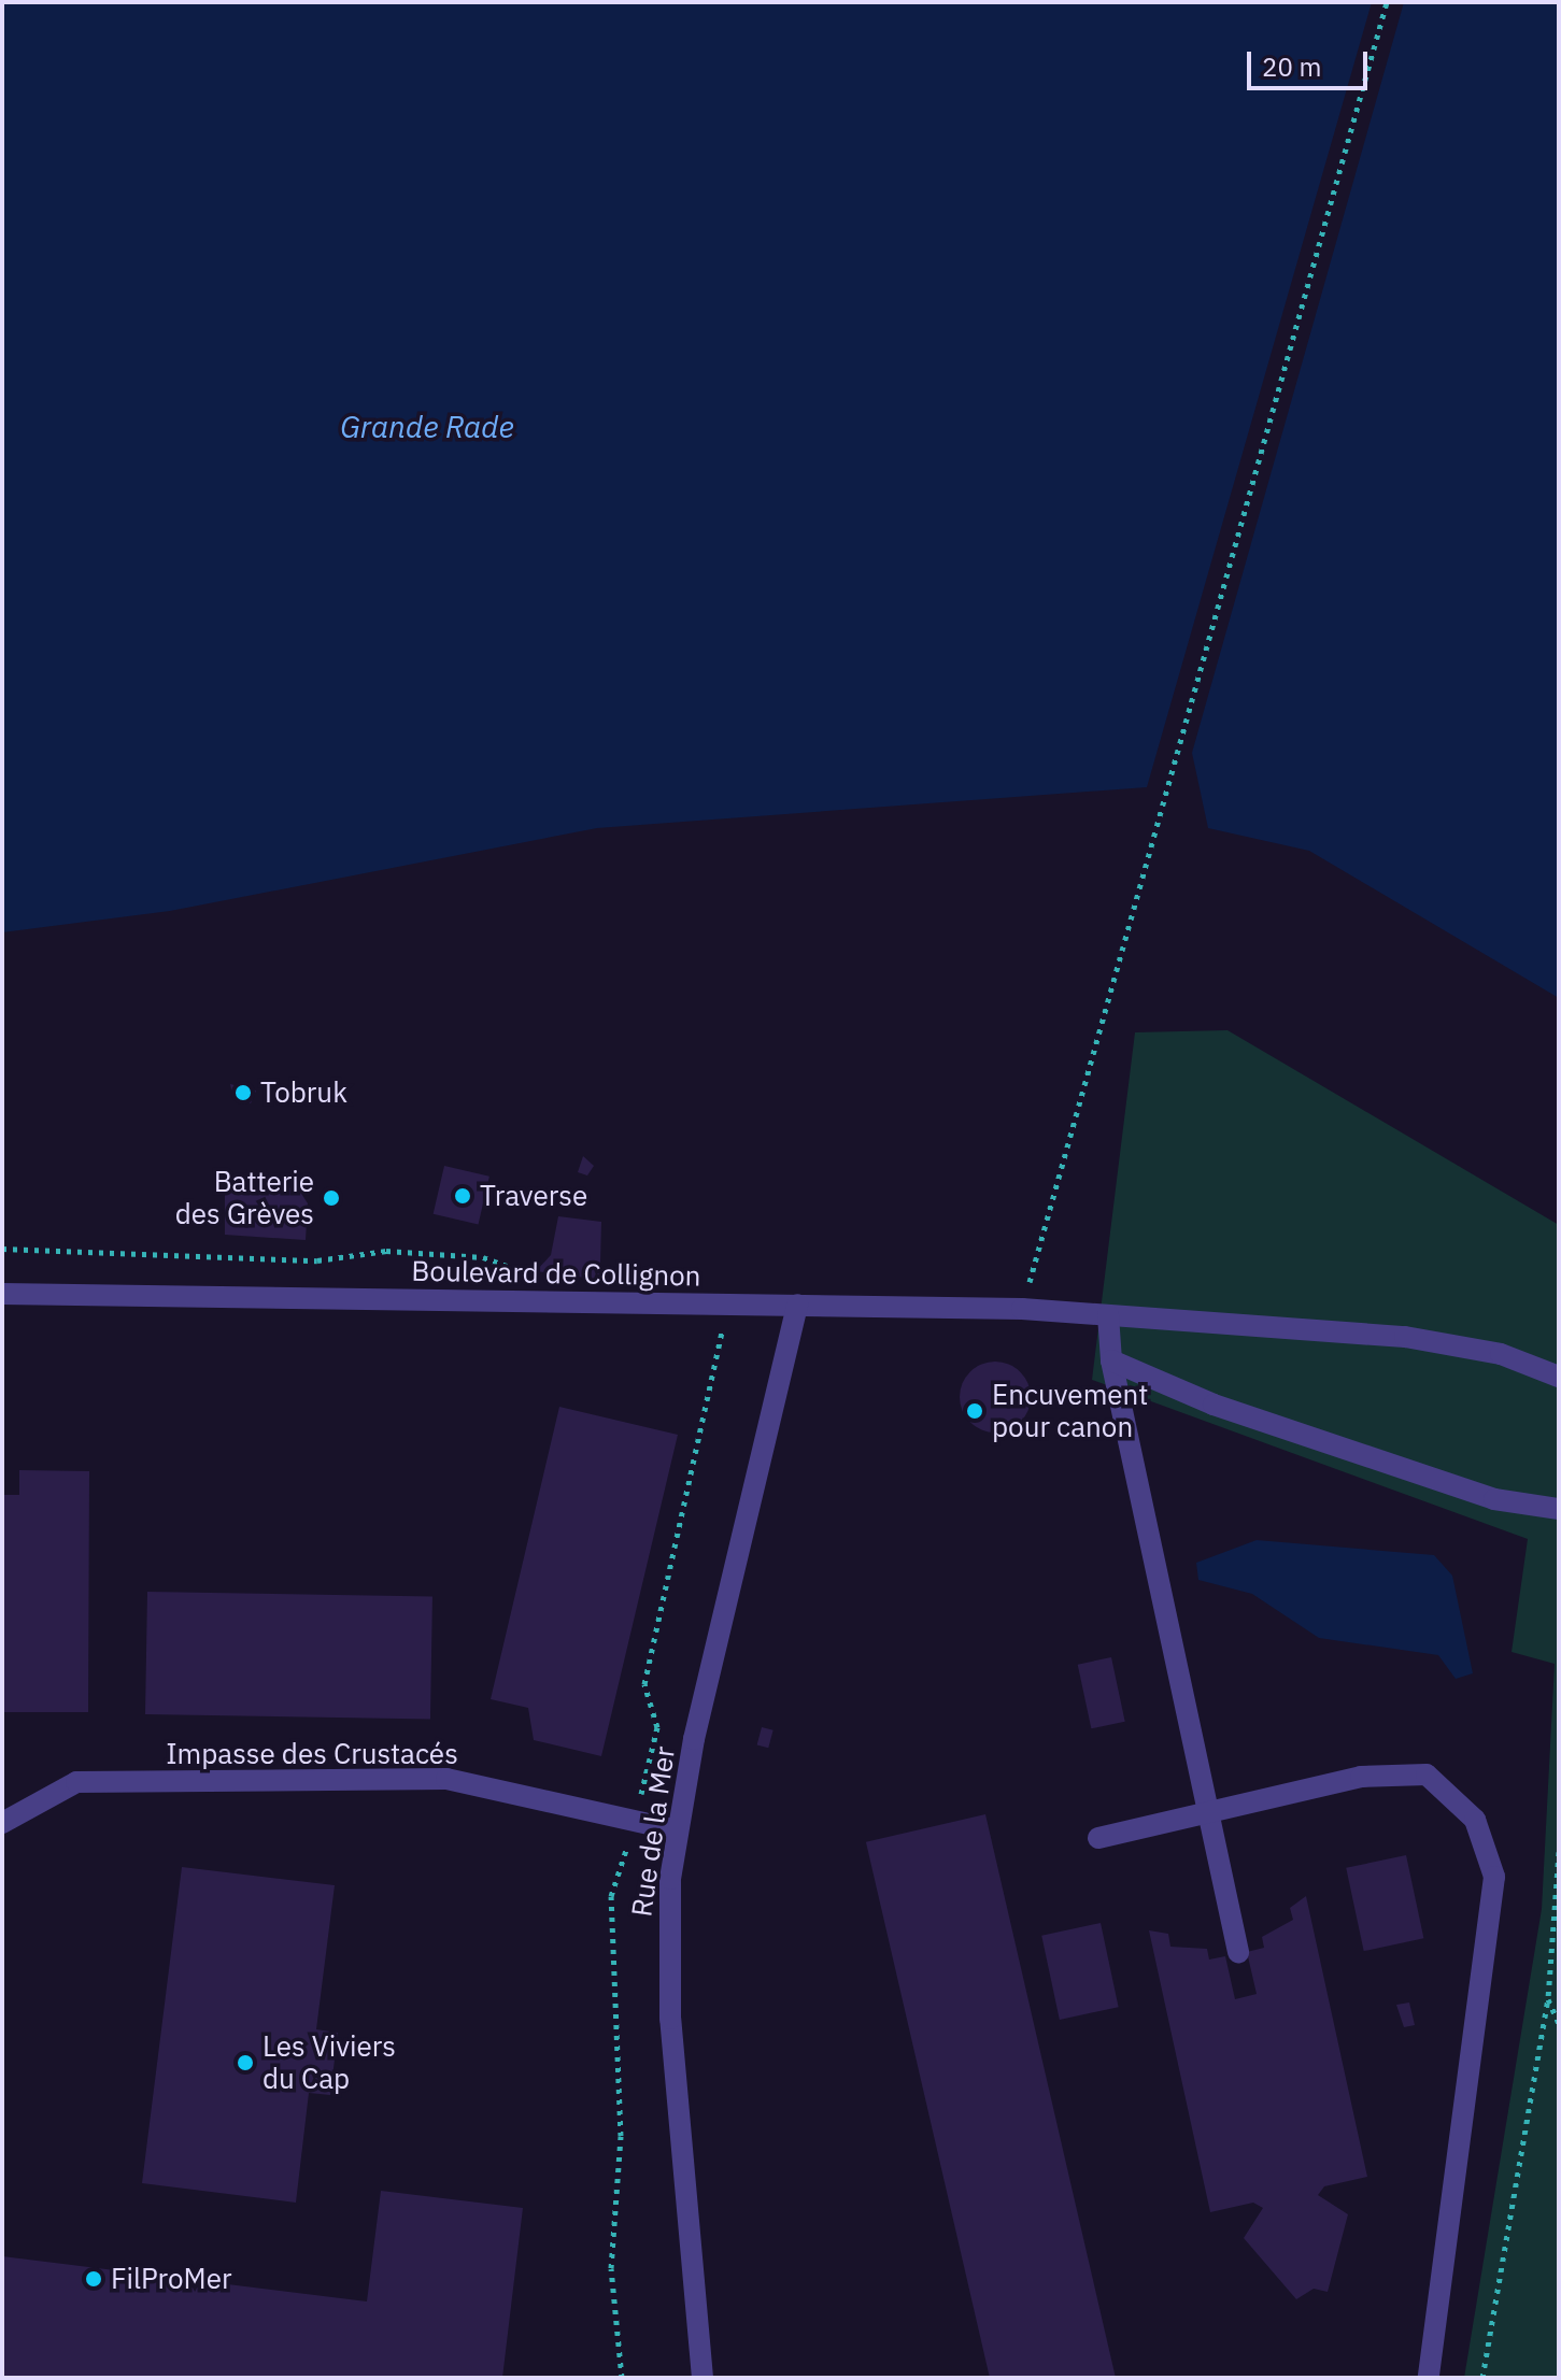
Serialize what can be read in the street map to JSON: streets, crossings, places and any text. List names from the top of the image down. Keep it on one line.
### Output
{"streets":{"street":["Boulevard de Collignon","Impasse des Crustacés","Rue de la Mer"]},"crossings":[["Boulevard de Collignon","Rue de la Mer"],["Impasse des Crustacés","Rue de la Mer"]],"water":["Grande Rade"],"places":["Tobruk","Traverse","Batterie des Grèves","Encuvement pour canon","Les Viviers du Cap","FilProMer"],"scale_bar":"20 m"}
